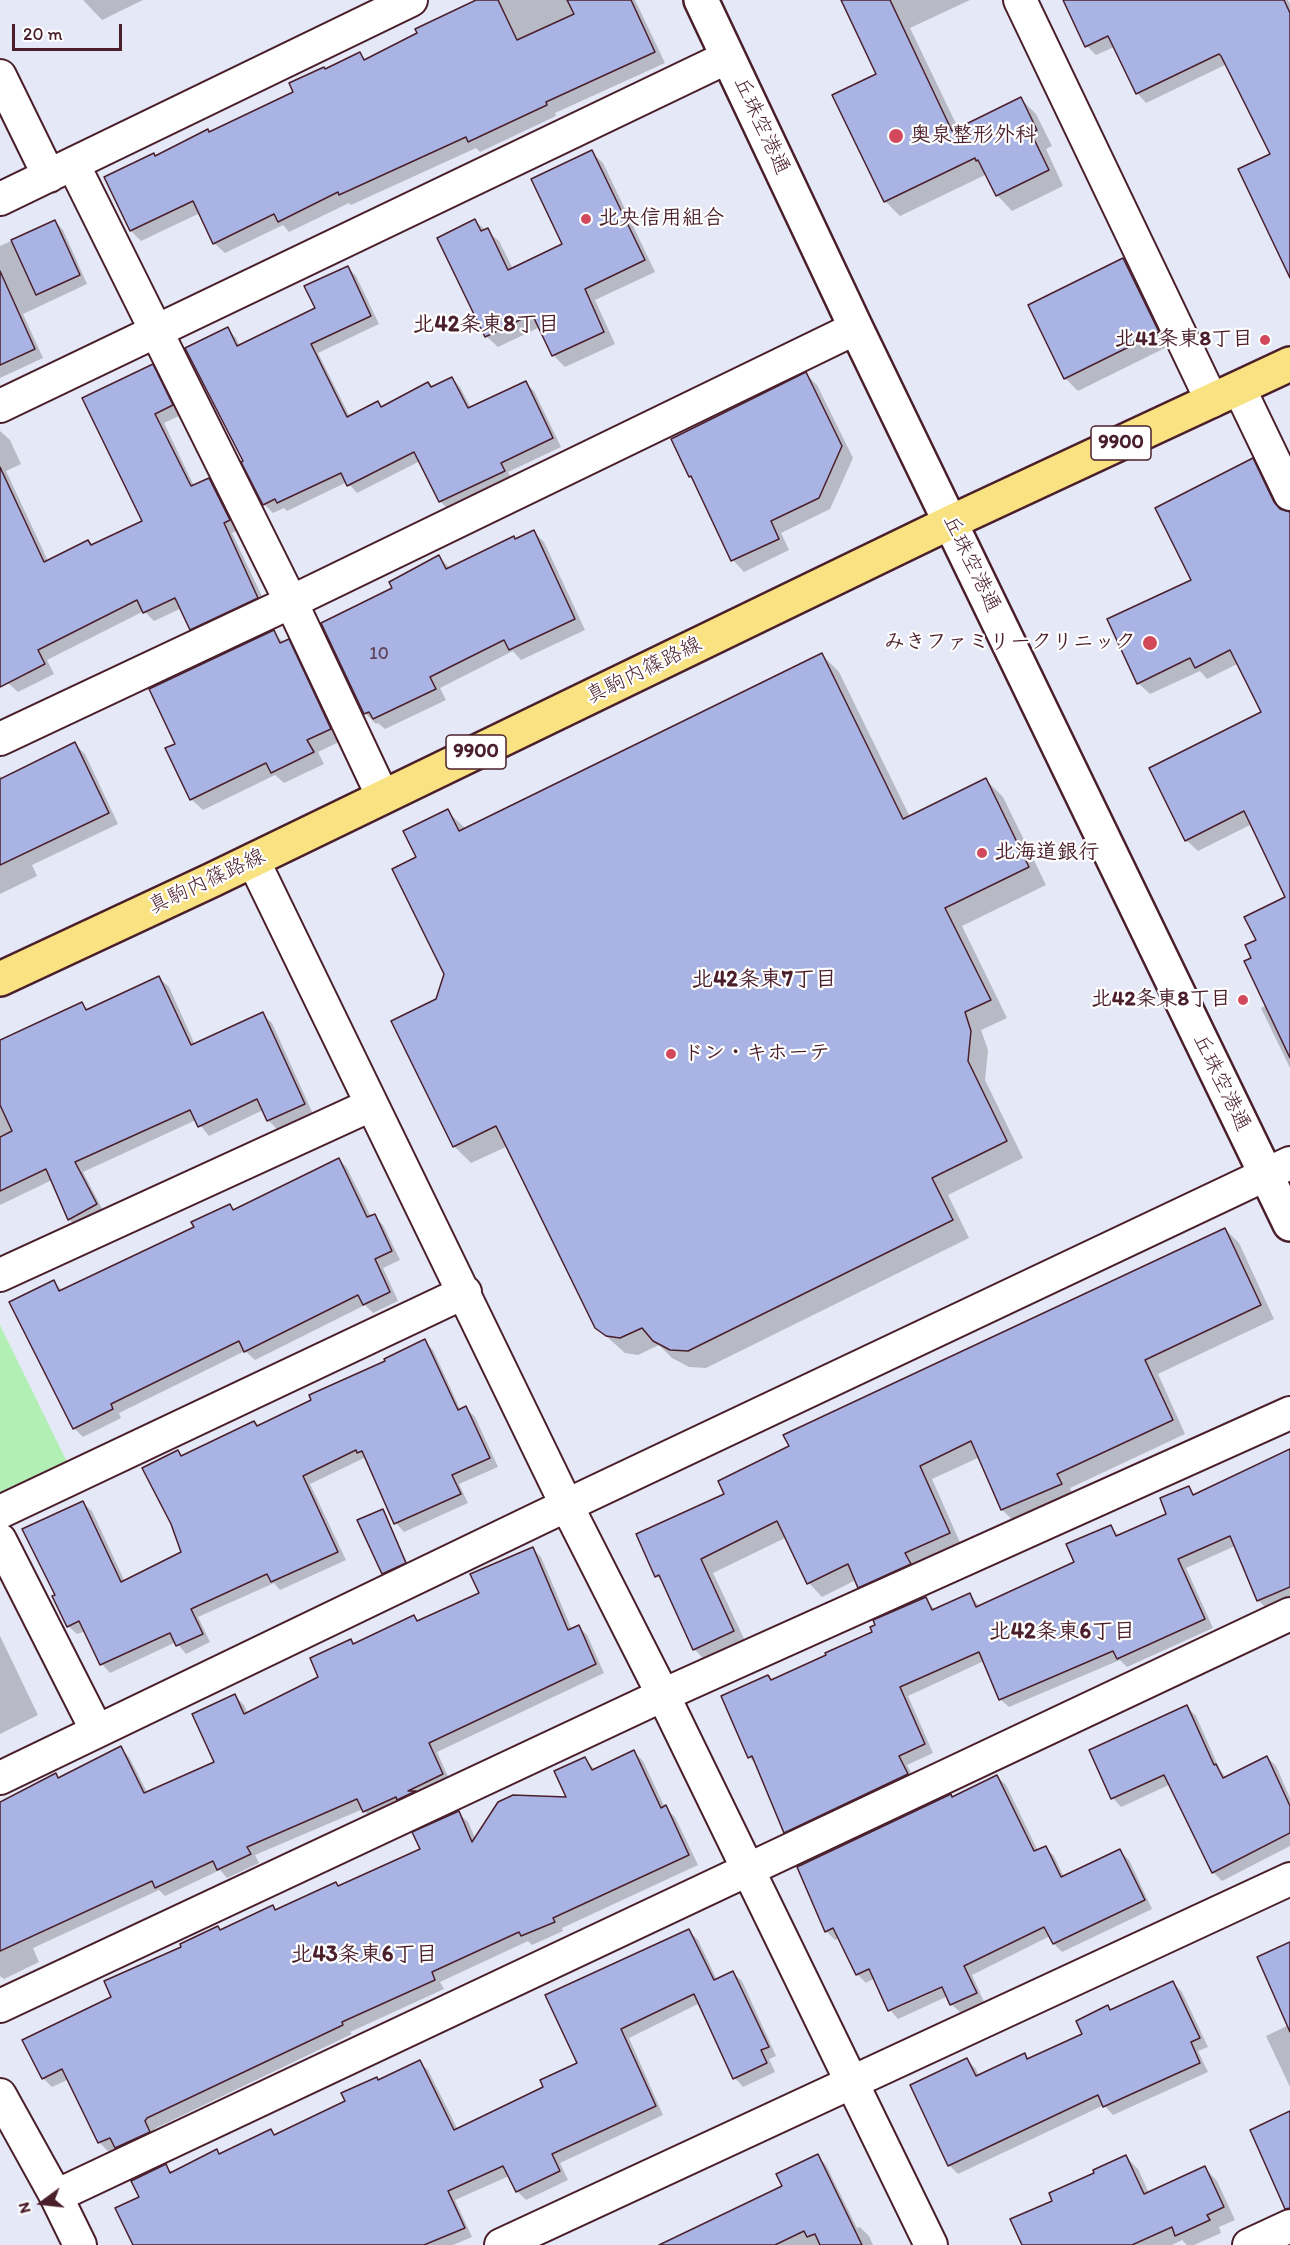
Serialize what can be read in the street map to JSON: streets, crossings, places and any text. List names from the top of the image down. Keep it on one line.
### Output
{"streets":{"main road":["丘珠空港通","9900","真駒内篠路線"]},"crossings":[["丘珠空港通","真駒内篠路線"]],"districts":["北42条東8丁目","北42条東7丁目","北42条東6丁目","北43条東6丁目"],"places":["奥泉整形外科","北央信用組合","北41条東8丁目","みきファミリークリニック","北海道銀行","北42条東8丁目","ドン・キホーテ"],"house_numbers":["10"],"scale_bar":"20 m","north":"left"}
